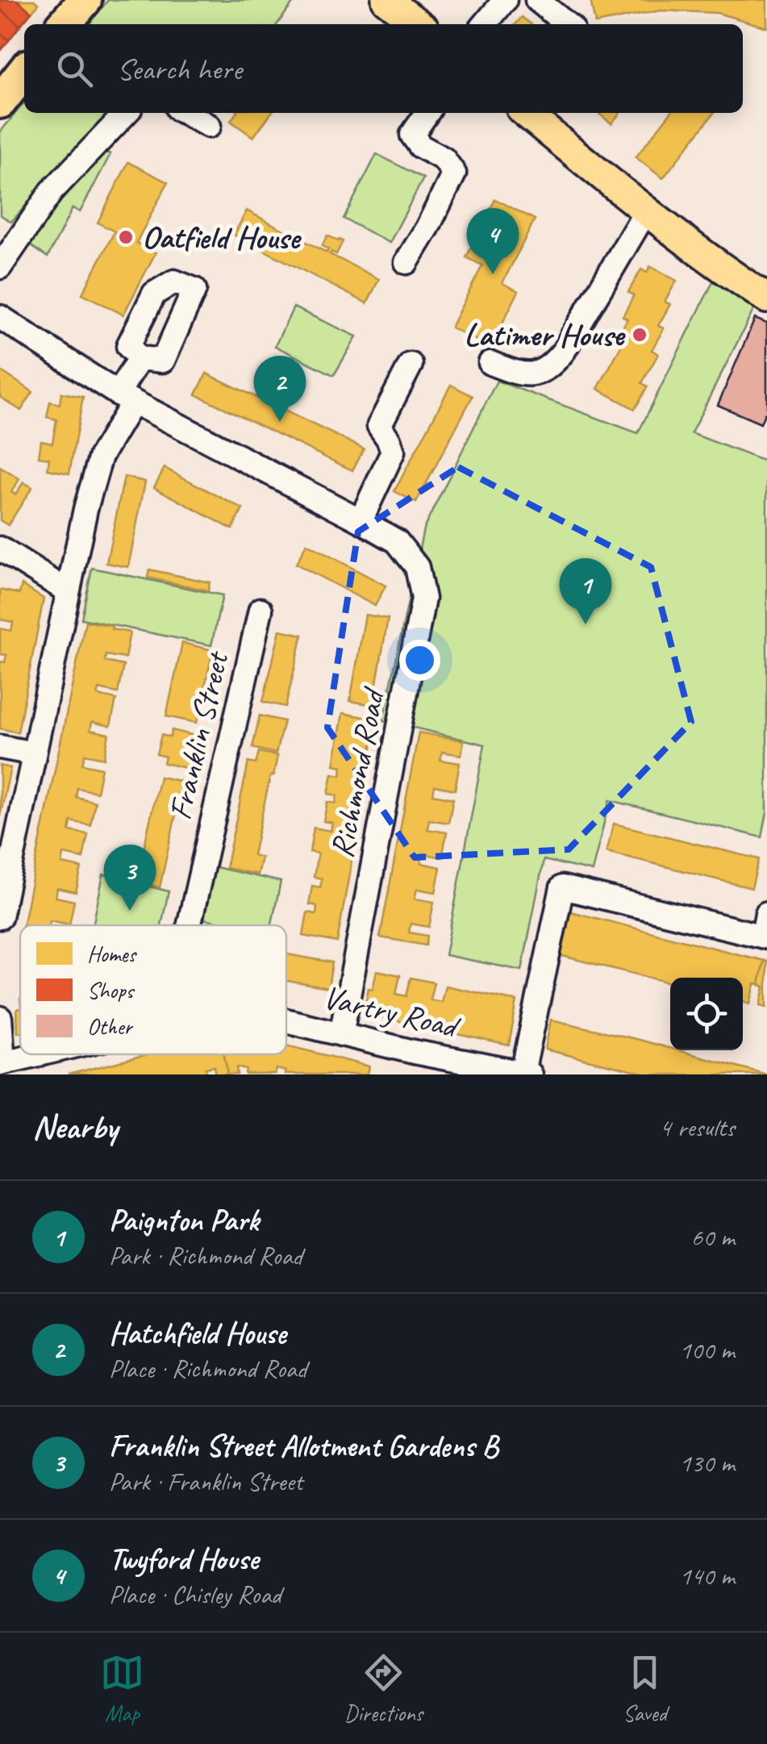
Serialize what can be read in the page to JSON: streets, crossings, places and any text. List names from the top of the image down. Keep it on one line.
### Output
{"streets":{"street":["Franklin Street","Richmond Road","Vartry Road"]},"crossings":[["Richmond Road","Vartry Road"]],"places":["Oatfield House","Latimer House"],"legend":["Homes","Shops","Other"],"page":{"search":"Search here","pins":["4","2","1","3"],"heading":["Nearby","4 results"],"list":[{"mark":"1","name":"Paignton Park","note":"Park · Richmond Road","value":"60 m"},{"mark":"2","name":"Hatchfield House","note":"Place · Richmond Road","value":"100 m"},{"mark":"3","name":"Franklin Street Allotment Gardens B","note":"Park · Franklin Street","value":"130 m"},{"mark":"4","name":"Twyford House","note":"Place · Chisley Road","value":"140 m"}],"nav":["Map","Directions","Saved"]}}
